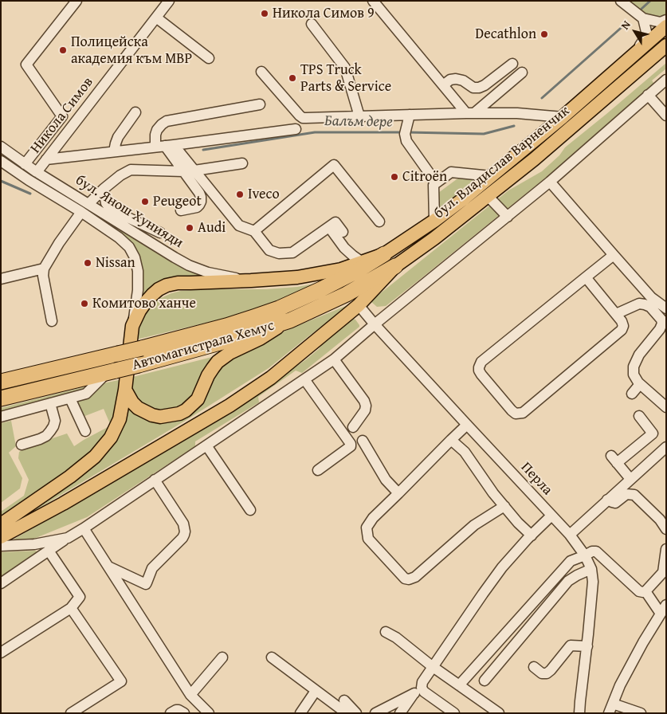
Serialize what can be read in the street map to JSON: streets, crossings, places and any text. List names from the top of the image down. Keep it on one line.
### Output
{"streets":{"highway":["Автомагистрала Хемус"],"main road":["бул. Владислав Варненчик"],"street":["Никола Симов","бул. Янош Хунияди","Перла"]},"crossings":[["Никола Симов","бул. Янош Хунияди"],["бул. Владислав Варненчик","бул. Янош Хунияди"],["бул. Владислав Варненчик","Автомагистрала Хемус"],["бул. Владислав Варненчик","Перла"]],"water":["Балъм дере"],"places":["Никола Симов 9","Decathlon","Полицейска академия към МВР","TPS Truck Parts & Service","Citroën","Iveco","Peugeot","Audi","Nissan","Комитово ханче"],"north":"top left"}
